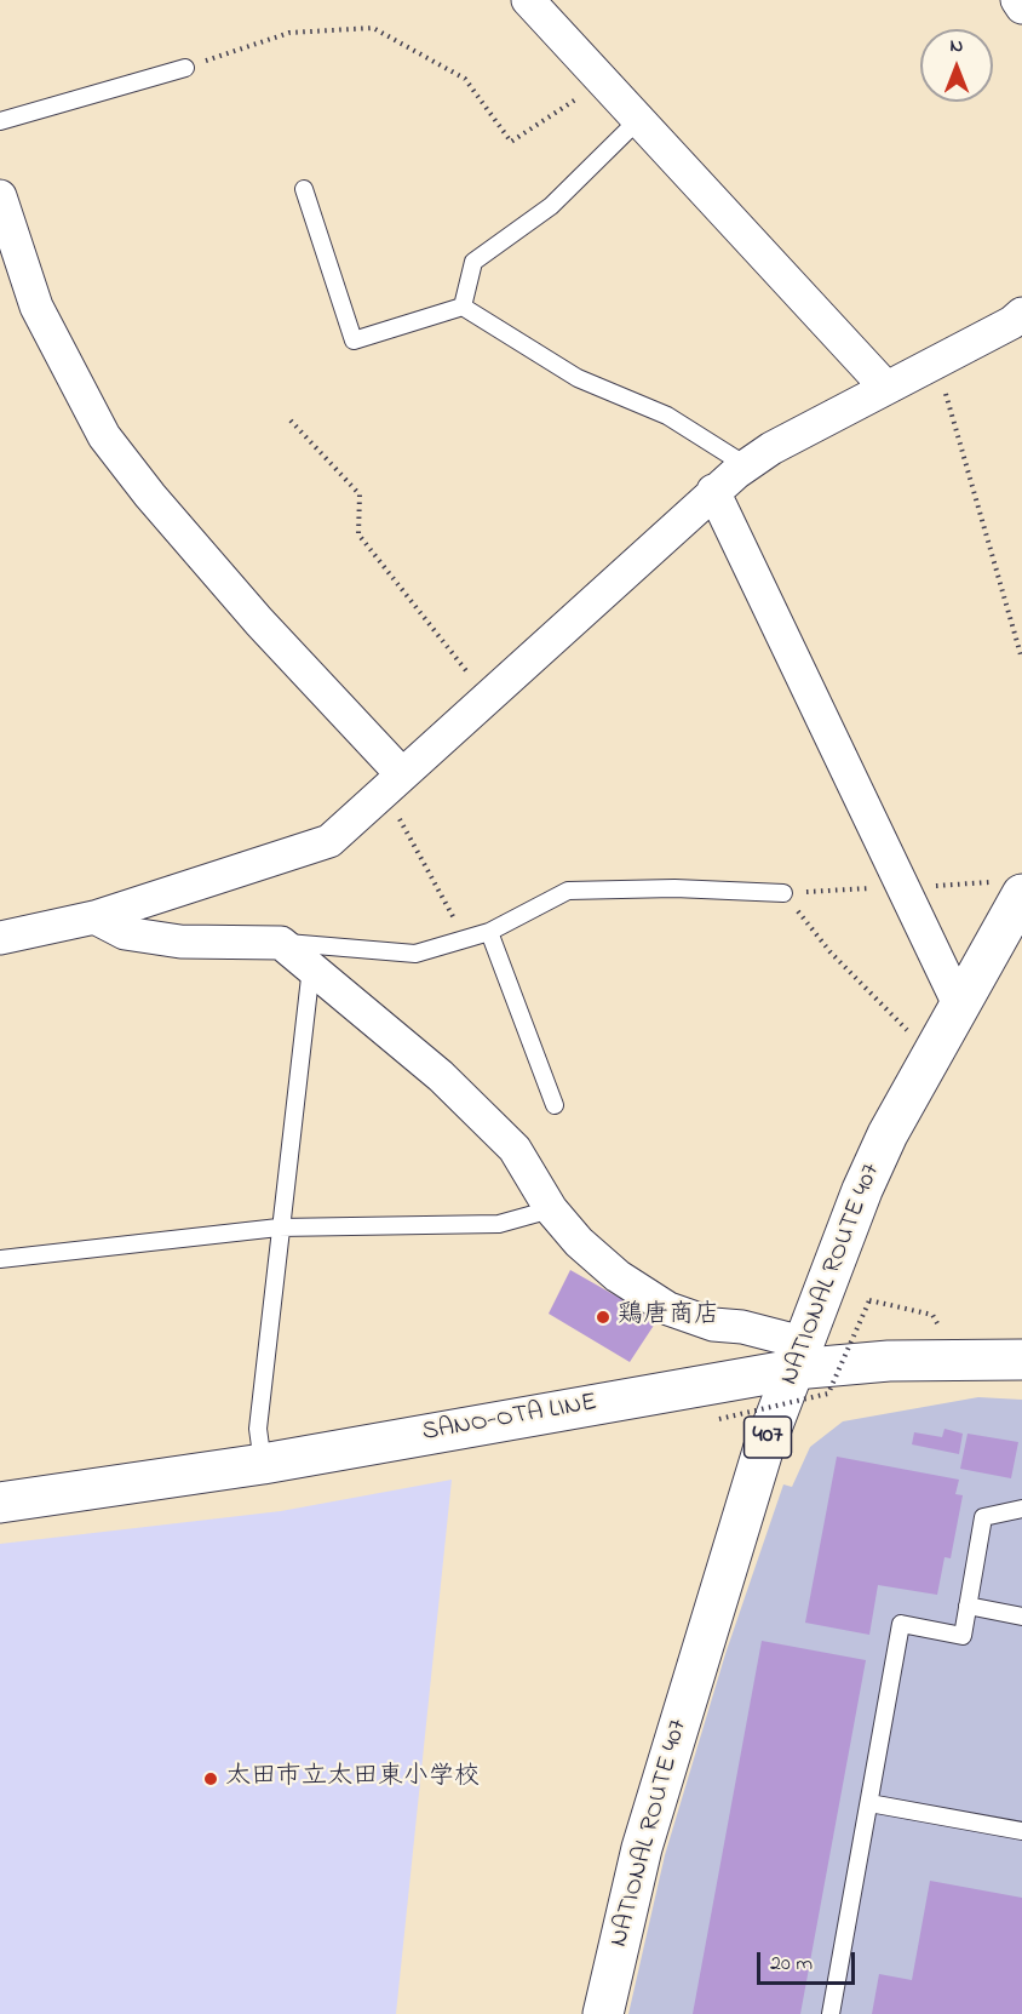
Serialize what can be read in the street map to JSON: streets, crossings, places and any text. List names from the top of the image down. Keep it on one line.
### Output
{"streets":{"main road":["NATIONAL ROUTE 407","SANO-OTA LINE","407"]},"crossings":[["NATIONAL ROUTE 407","SANO-OTA LINE"]],"places":["鶏唐商店","太田市立太田東小学校"],"scale_bar":"20 m","north":"top"}
